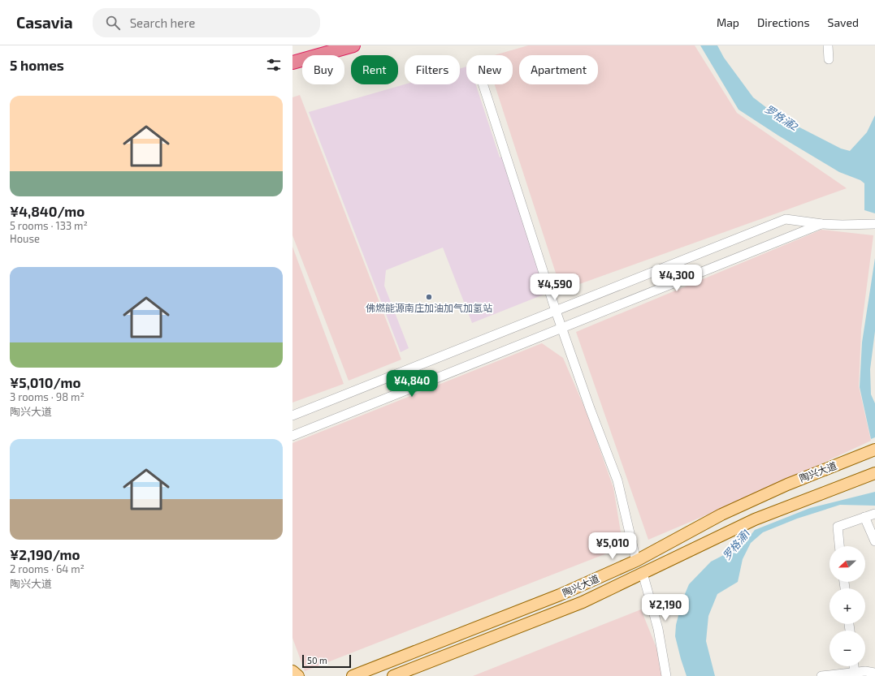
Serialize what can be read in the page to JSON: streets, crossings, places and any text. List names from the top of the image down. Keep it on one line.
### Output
{"streets":{"main road":["陶兴大道"]},"water":["罗格涌2","罗格涌1"],"places":["佛燃能源南庄加油加气加氢站"],"scale_bar":"50 m","north":"left","page":{"header":"Casavia","search":"Search here","nav":["Map","Directions","Saved"],"heading":"5 homes","chip":["Buy","Rent","Filters","New","Apartment"],"list":[{"name":"¥4,840/mo","note":"5 rooms · 133 m² · House"},{"name":"¥5,010/mo","note":"3 rooms · 98 m² · 陶兴大道"},{"name":"¥2,190/mo","note":"2 rooms · 64 m² · 陶兴大道"}],"price":["¥4,300","¥4,590","¥4,840","¥5,010","¥2,190"],"map_buttons":["+","−"],"scale":"50 m"}}
